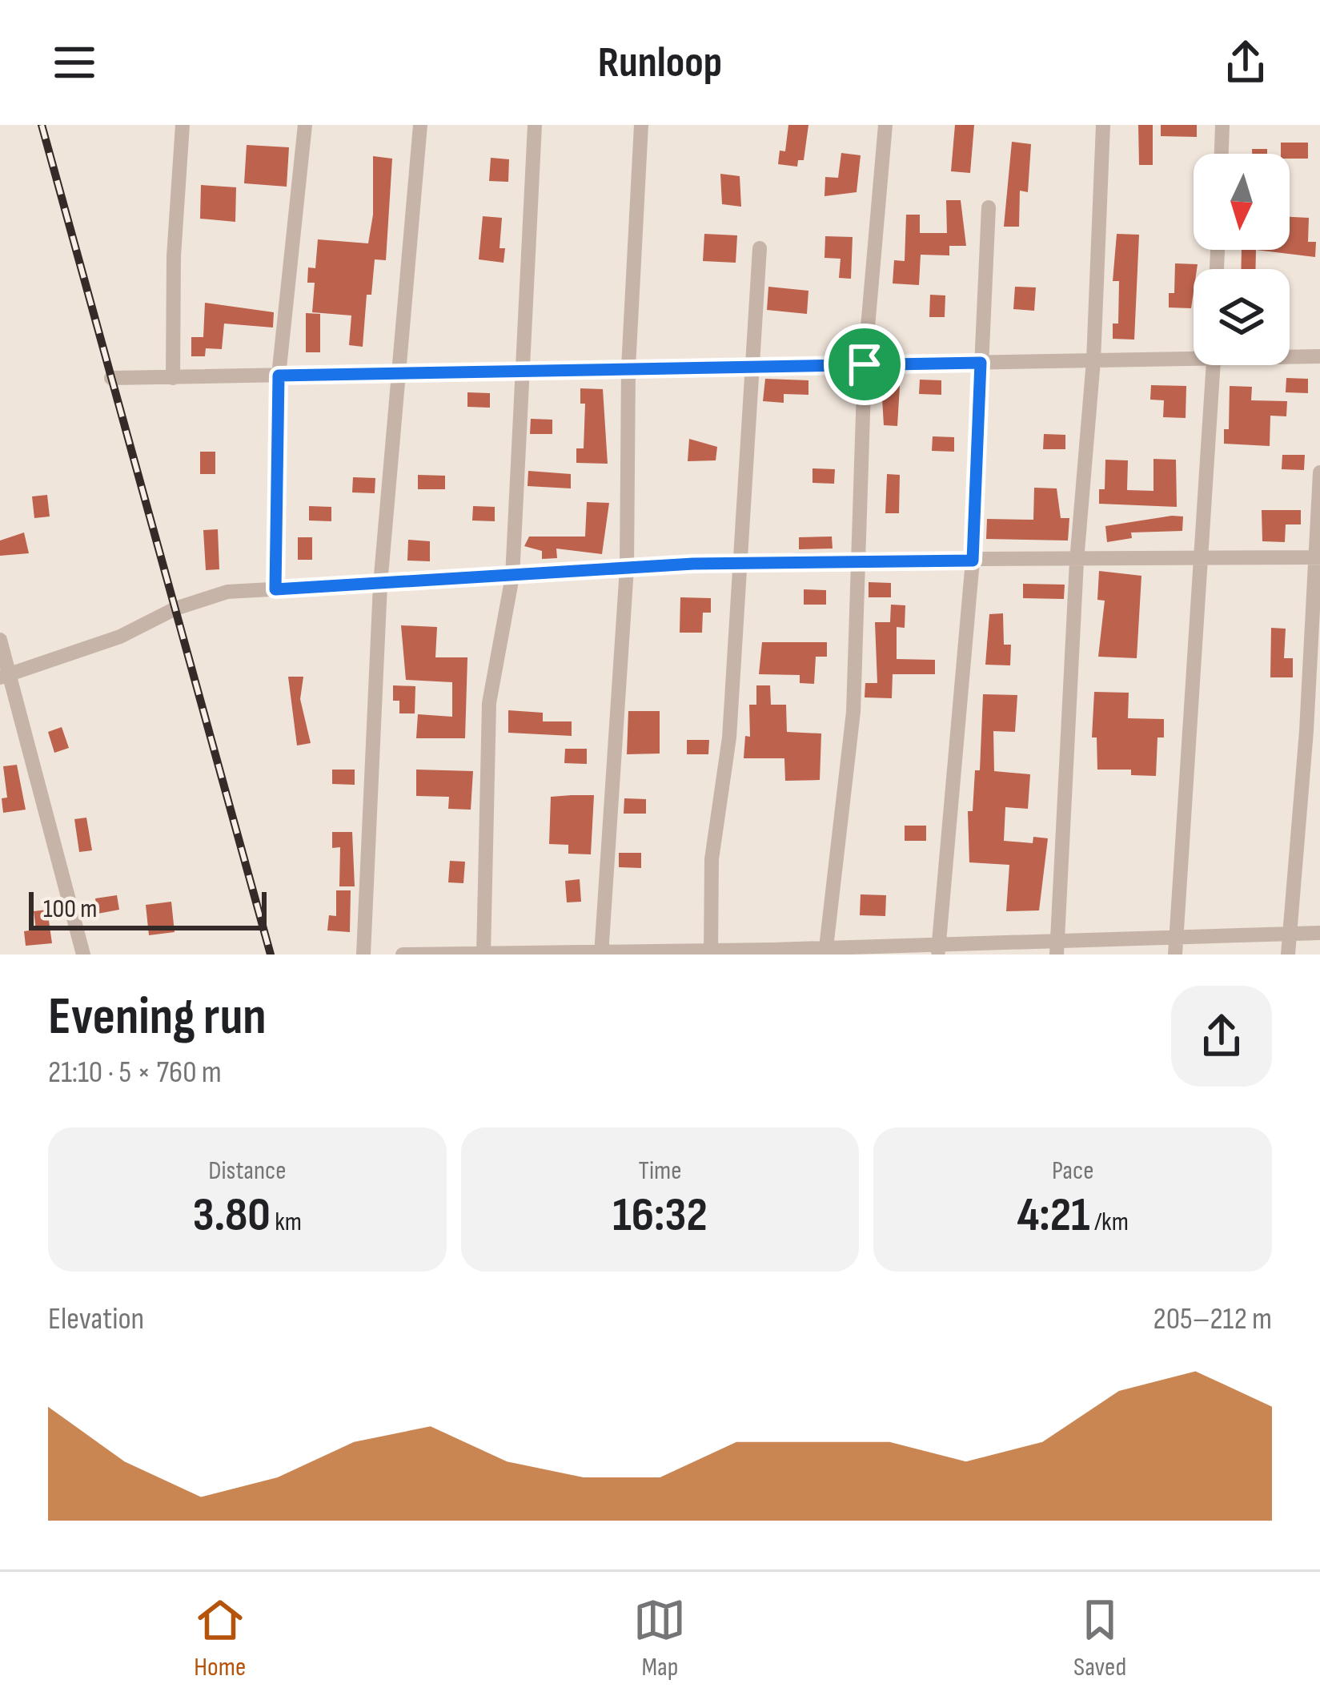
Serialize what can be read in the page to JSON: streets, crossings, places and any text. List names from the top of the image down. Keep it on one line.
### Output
{"scale_bar":"100 m","north":"bottom","page":{"header":"Runloop","scale":"100 m","heading":["Evening run","21:10 · 5 × 760 m"],"stats":[["Distance","3.80 km"],["Time","16:32"],["Pace","4:21 /km"]],"chart":["Elevation","205–212 m"],"tabs":["Home","Map","Saved"]}}
